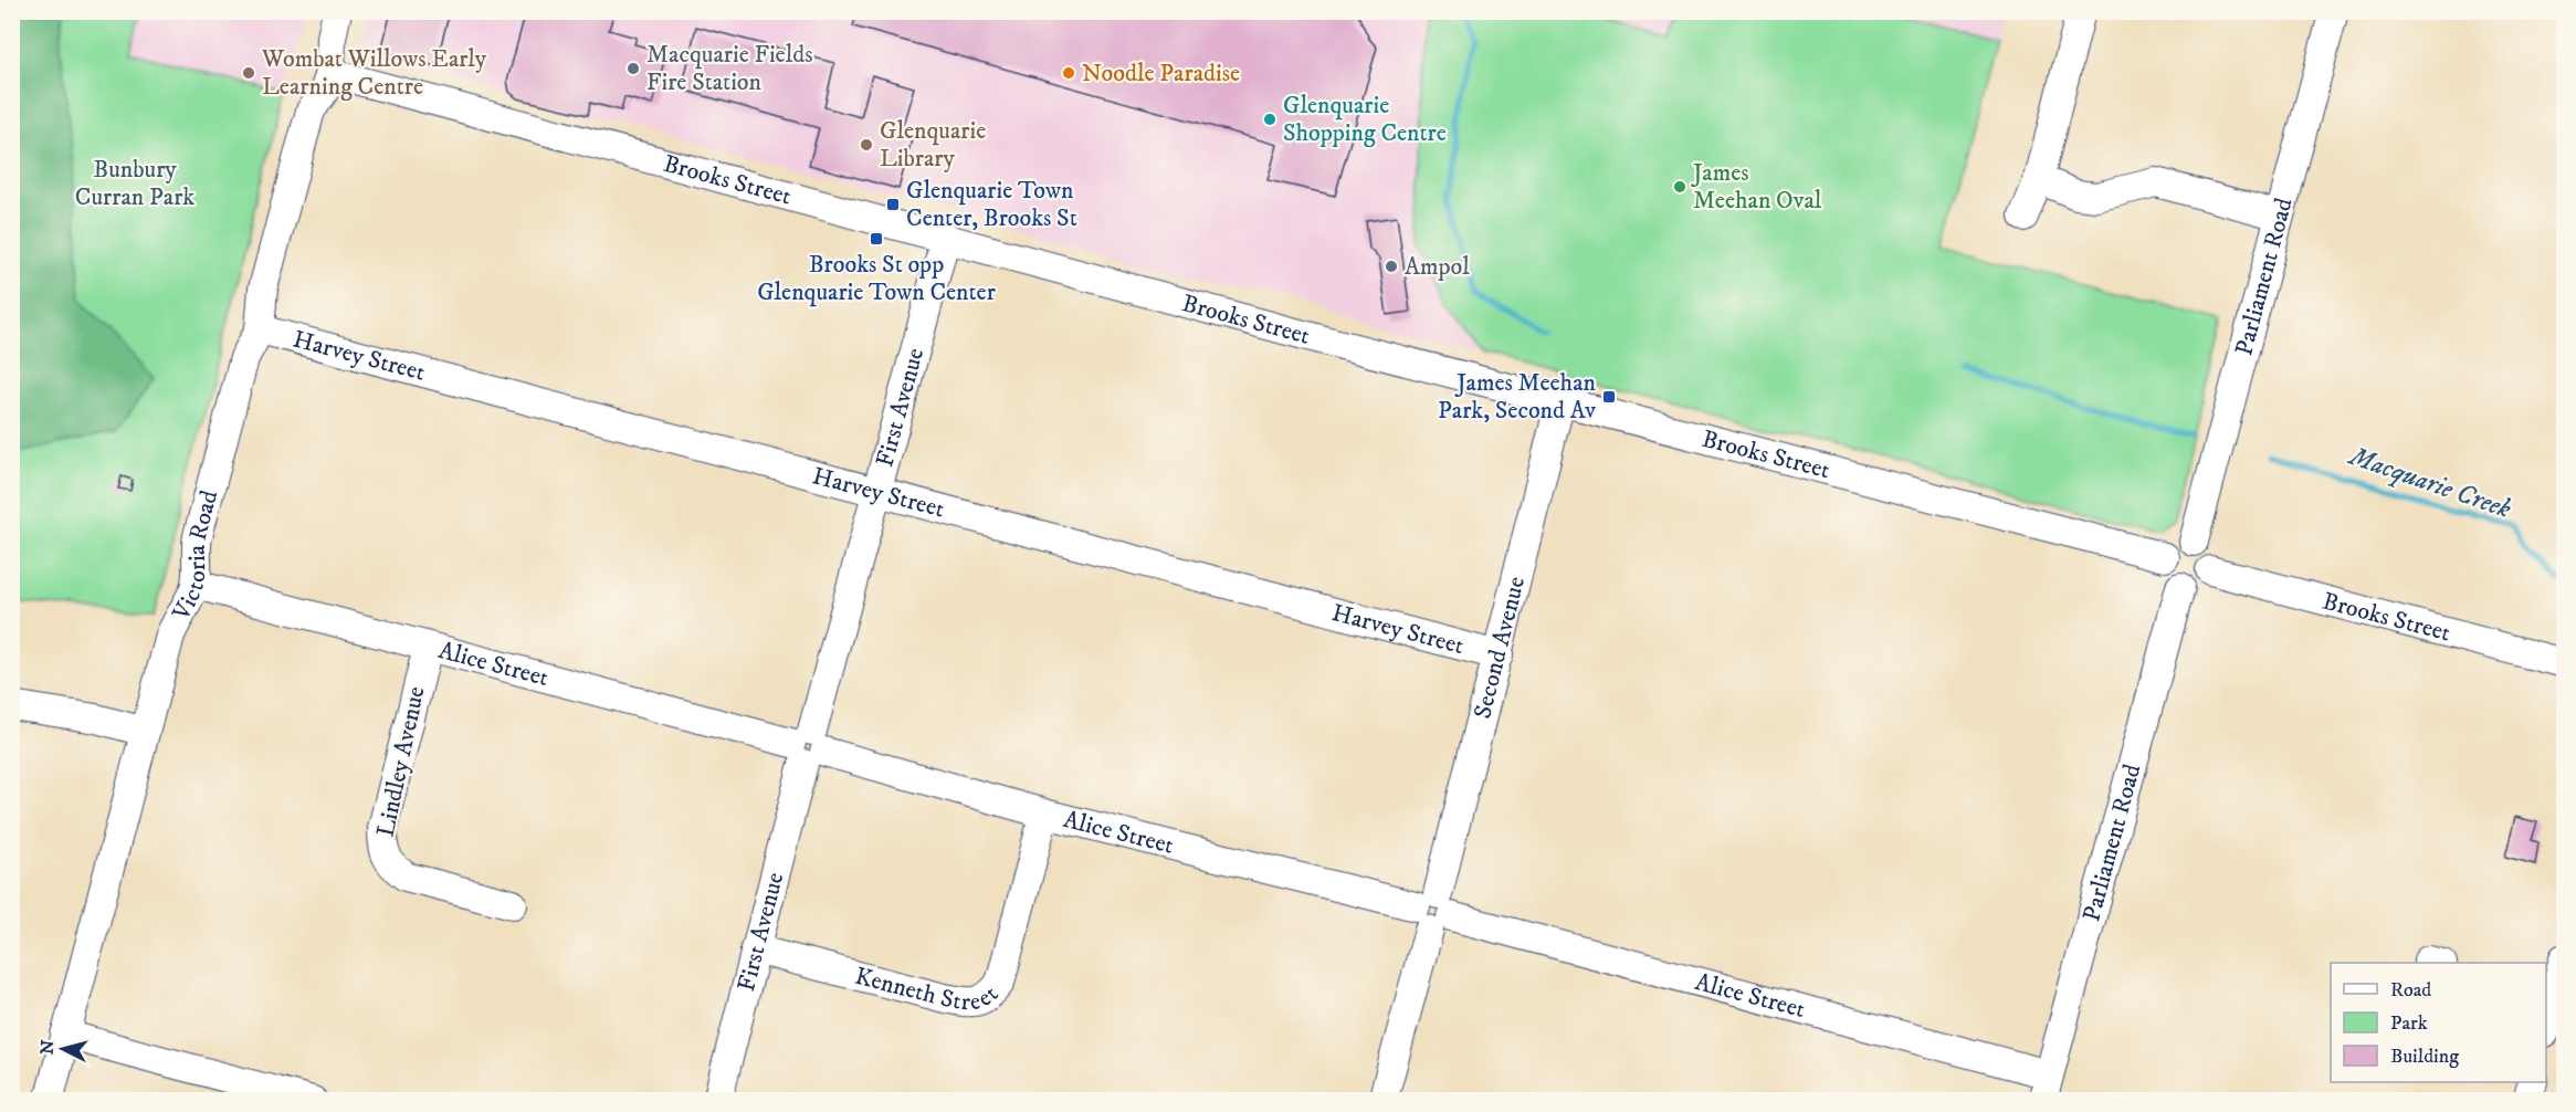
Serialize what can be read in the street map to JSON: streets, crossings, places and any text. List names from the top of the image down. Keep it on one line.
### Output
{"streets":{"street":["Brooks Street","Parliament Road","Harvey Street","First Avenue","Victoria Road","Second Avenue","Alice Street","Lindley Avenue","Kenneth Street"]},"crossings":[["Brooks Street","Parliament Road"],["Brooks Street","First Avenue"],["Brooks Street","Victoria Road"],["Brooks Street","Second Avenue"],["Parliament Road","Alice Street"],["Harvey Street","First Avenue"],["Harvey Street","Victoria Road"],["Harvey Street","Second Avenue"],["First Avenue","Alice Street"],["First Avenue","Kenneth Street"],["Victoria Road","Alice Street"],["Second Avenue","Alice Street"],["Alice Street","Lindley Avenue"],["Alice Street","Kenneth Street"]],"water":["Macquarie Creek"],"parks":["Bunbury Curran Park"],"places":{"other":["Macquarie Fields Fire Station","Wombat Willows Early Learning Centre","Noodle Paradise","Glenquarie Shopping Centre","Glenquarie Library","James Meehan Oval","Ampol"],"transit":["Glenquarie Town Center, Brooks St","Brooks St opp Glenquarie Town Center","James Meehan Park, Second Av"]},"legend":["Road","Park","Building"],"north":"left"}
